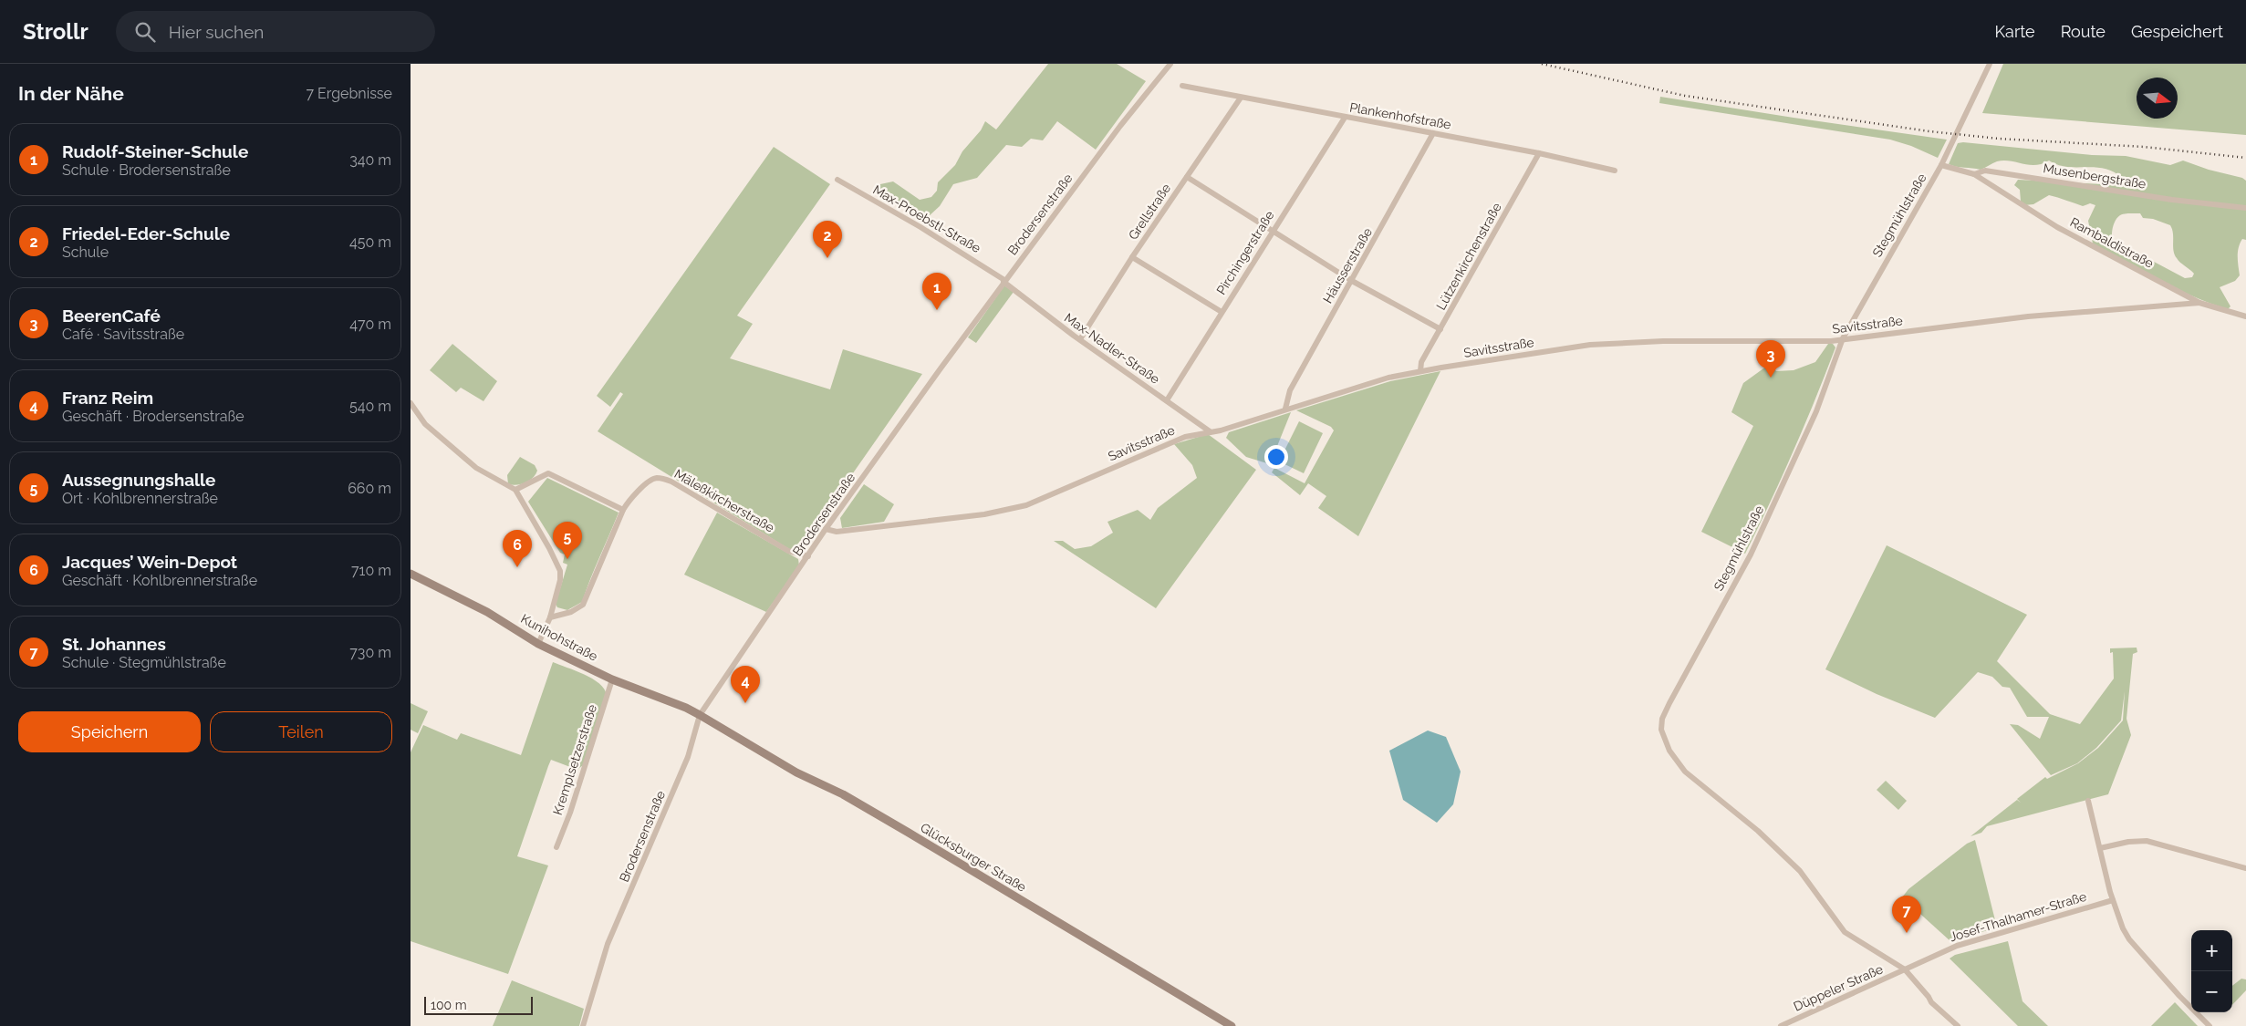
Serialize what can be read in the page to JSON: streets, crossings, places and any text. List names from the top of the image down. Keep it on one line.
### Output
{"streets":{"street":["Plankenhofstraße","Musenbergstraße","Grellstraße","Brodersenstraße","Stegmühlstraße","Max-Proebstl-Straße","Rambaldistraße","Pirchingerstraße","Lützenkirchenstraße","Häusserstraße","Savitsstraße","Max-Nadler-Straße","Mäleßkircherstraße","Kunihohstraße","Kremplsetzerstraße","Glücksburger Straße","Josef-Thalhamer-Straße","Düppeler Straße"]},"crossings":[["Plankenhofstraße","Grellstraße"],["Plankenhofstraße","Pirchingerstraße"],["Plankenhofstraße","Lützenkirchenstraße"],["Plankenhofstraße","Häusserstraße"],["Musenbergstraße","Stegmühlstraße"],["Musenbergstraße","Rambaldistraße"],["Grellstraße","Max-Nadler-Straße"],["Brodersenstraße","Max-Proebstl-Straße"],["Brodersenstraße","Savitsstraße"],["Brodersenstraße","Max-Nadler-Straße"],["Brodersenstraße","Mäleßkircherstraße"],["Brodersenstraße","Kunihohstraße"],["Brodersenstraße","Glücksburger Straße"],["Stegmühlstraße","Savitsstraße"],["Stegmühlstraße","Josef-Thalhamer-Straße"],["Stegmühlstraße","Düppeler Straße"],["Max-Proebstl-Straße","Max-Nadler-Straße"],["Rambaldistraße","Savitsstraße"],["Pirchingerstraße","Max-Nadler-Straße"],["Lützenkirchenstraße","Savitsstraße"],["Häusserstraße","Savitsstraße"],["Savitsstraße","Max-Nadler-Straße"],["Kunihohstraße","Kremplsetzerstraße"],["Kunihohstraße","Glücksburger Straße"],["Josef-Thalhamer-Straße","Düppeler Straße"]],"scale_bar":"100 m","north":"right","page":{"header":"Strollr","search":"Hier suchen","nav":["Karte","Route","Gespeichert"],"heading":["In der Nähe","7 Ergebnisse"],"list":[{"mark":"1","name":"Rudolf-Steiner-Schule","note":"Schule · Brodersenstraße","value":"340 m"},{"mark":"2","name":"Friedel-Eder-Schule","note":"Schule","value":"450 m"},{"mark":"3","name":"BeerenCafé","note":"Café · Savitsstraße","value":"470 m"},{"mark":"4","name":"Franz Reim","note":"Geschäft · Brodersenstraße","value":"540 m"},{"mark":"5","name":"Aussegnungshalle","note":"Ort · Kohlbrennerstraße","value":"660 m"},{"mark":"6","name":"Jacques’ Wein-Depot","note":"Geschäft · Kohlbrennerstraße","value":"710 m"},{"mark":"7","name":"St. Johannes","note":"Schule · Stegmühlstraße","value":"730 m"}],"pins":["2","1","3","5","6","4","7"],"buttons":["Speichern","Teilen"],"map_buttons":["+","−"],"scale":"100 m"}}
